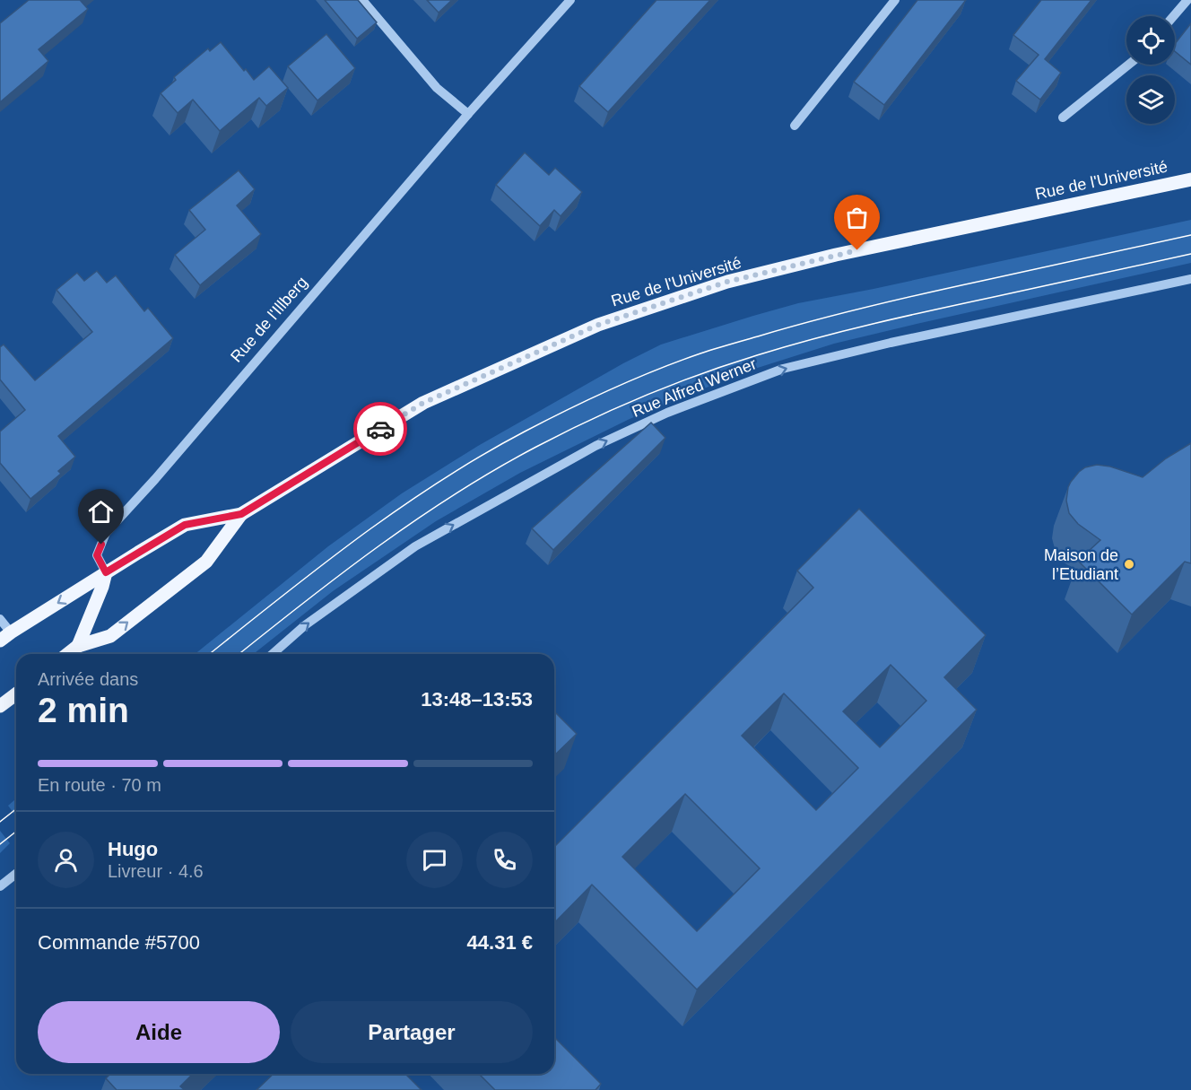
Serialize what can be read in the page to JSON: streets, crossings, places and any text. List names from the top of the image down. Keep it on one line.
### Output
{"streets":{"main road":["Rue de l'Université"],"street":["Rue de l'Illberg","Rue Alfred Werner"]},"crossings":[["Rue de l'Université","Rue de l'Illberg"]],"one_way":["Rue Alfred Werner"],"places":["Maison de l’Etudiant"],"page":{"heading":["2 min","Arrivée dans","13:48–13:53"],"panel":["Hugo","Livreur · 4.6","Commande #5700","44.31 €"],"bar":"En route · 70 m","buttons":["Aide","Partager"]}}
